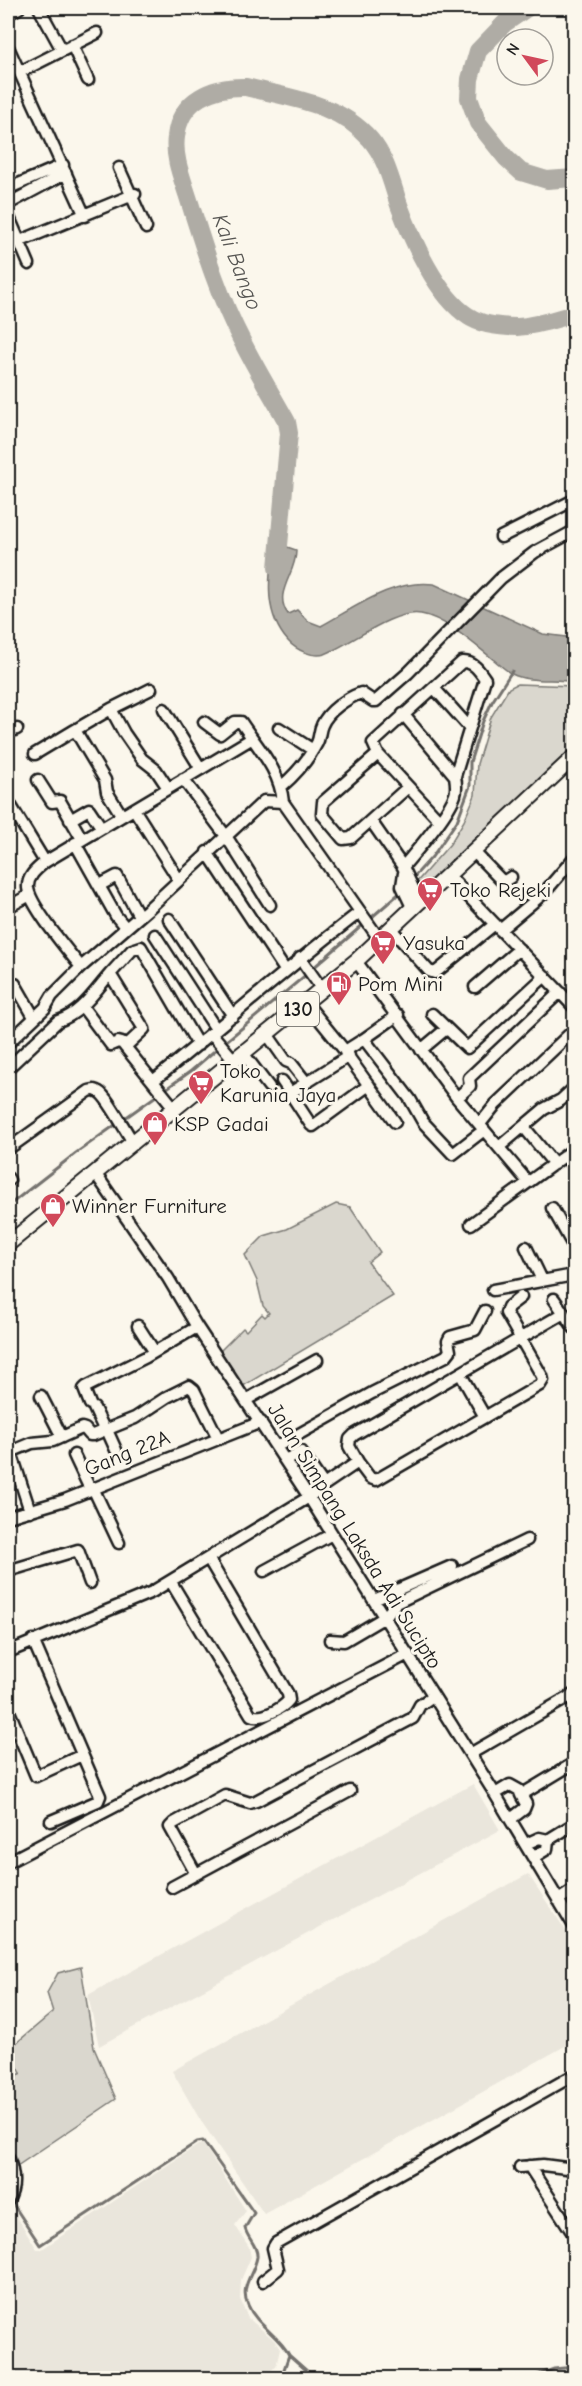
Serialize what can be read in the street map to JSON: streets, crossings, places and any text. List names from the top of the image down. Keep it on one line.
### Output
{"streets":{"main road":["130"],"street":["Gang 22A","Jalan Simpang Laksda Adi Sucipto"]},"crossings":[["130","Jalan Simpang Laksda Adi Sucipto"],["Gang 22A","Jalan Simpang Laksda Adi Sucipto"]],"water":["Kali Bango"],"places":{"supermarket":["Toko Rejeki","Yasuka","Toko Karunia Jaya"],"fuel station":["Pom Mini"],"shop":["KSP Gadai","Winner Furniture"]},"north":"top left"}
